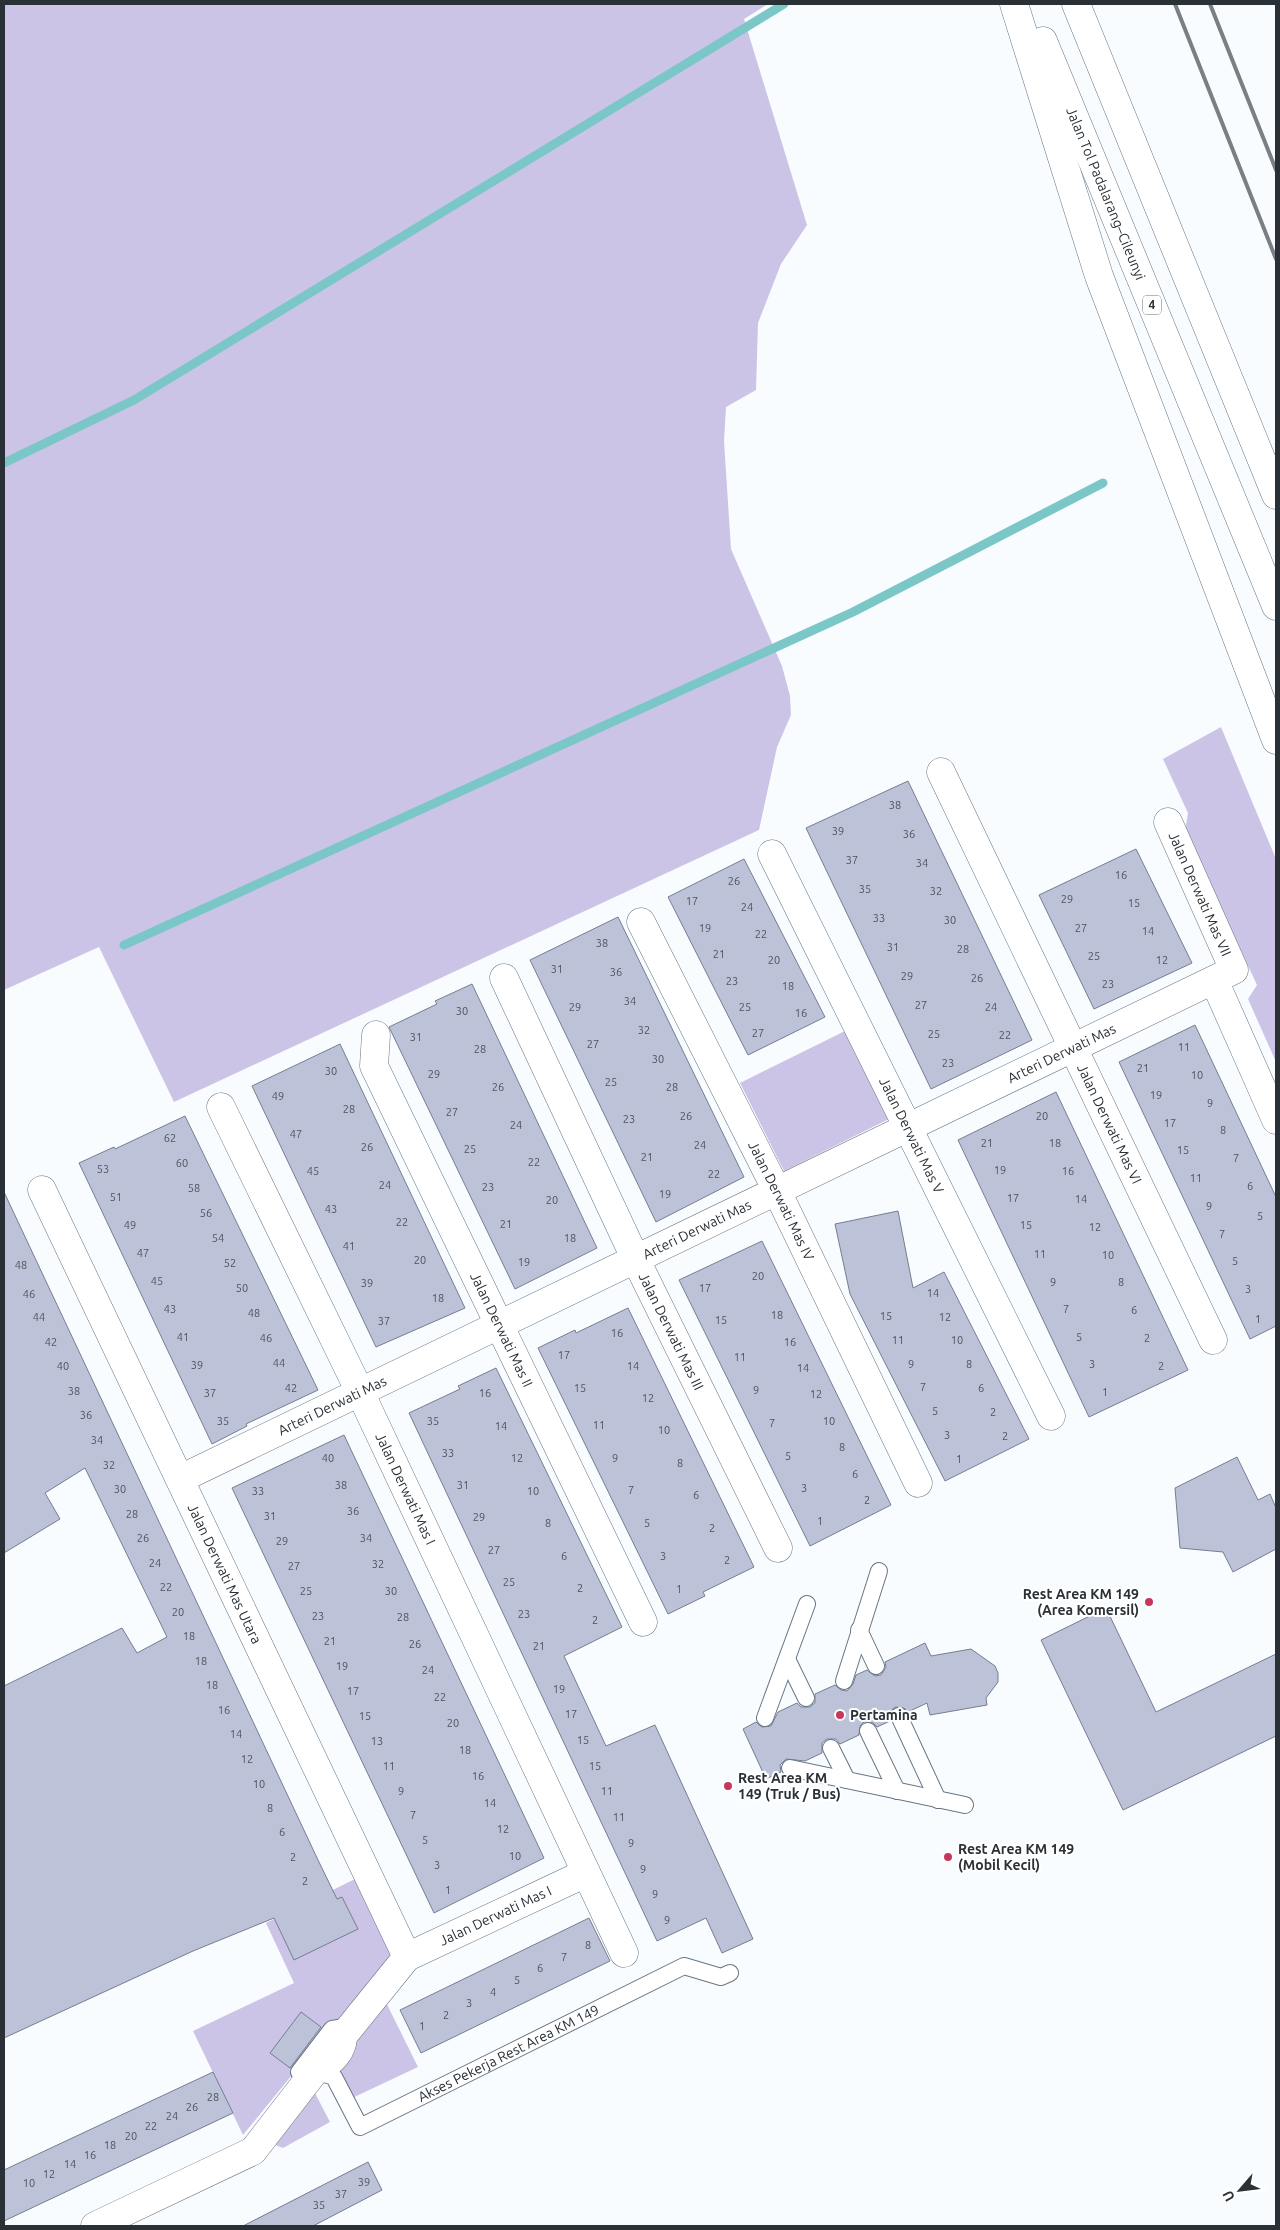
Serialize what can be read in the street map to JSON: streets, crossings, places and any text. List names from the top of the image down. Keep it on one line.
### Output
{"streets":{"main road":["Jalan Tol Padalarang–Cileunyi","4","Jalan Derwati Mas VII","Arteri Derwati Mas","Jalan Derwati Mas VI","Jalan Derwati Mas V","Jalan Derwati Mas IV","Jalan Derwati Mas II","Jalan Derwati Mas III","Jalan Derwati Mas I","Jalan Derwati Mas Utara"],"lane":["Akses Pekerja Rest Area KM 149"]},"crossings":[["Jalan Derwati Mas VII","Arteri Derwati Mas"],["Arteri Derwati Mas","Jalan Derwati Mas VI"],["Arteri Derwati Mas","Jalan Derwati Mas V"],["Arteri Derwati Mas","Jalan Derwati Mas IV"],["Arteri Derwati Mas","Jalan Derwati Mas II"],["Arteri Derwati Mas","Jalan Derwati Mas III"],["Arteri Derwati Mas","Jalan Derwati Mas I"],["Arteri Derwati Mas","Jalan Derwati Mas Utara"],["Jalan Derwati Mas I","Jalan Derwati Mas Utara"]],"places":["Rest Area KM 149 (Area Komersil)","Pertamina","Rest Area KM 149 (Truk / Bus)","Rest Area KM 149 (Mobil Kecil)"],"house_numbers":["38","39","36","37","34","16","26","35","32","29","17","15","24","33","30","19","27","14","22","38","31","28","21","25","20","12","31","36","29","26","23","23","18","34","27","29","25","24","30","16","32","27","25","22","31","27","11","28","30","23","21","30","29","10","25","26","28","19","49","9","28","27","26","20","23","17","24","8","47","62","21","18","24","26","25","15","21","7","22","60","53","19","45","16","22","11","24","6","23","58","19","51","17","14","20","9","43","56","5","22","21","49","15","12","7","54","18","41","47","11","10","20","5","19","52","48","20","45","9","8","39","50","17","3","14","46","18","43","7","6","48","18","15","44","12","1","15","37","16","41","5","46","2","11","10","42","16","17","11","44","9","8","3","39","40","14","2","14","7","42","15","6","9","38","1","37","16","12","12","5","2","36","35","35","10","7","11","14","10","3","2","34","8","33","5","40","12","9","1","8","32","6","38","31","3","30","7","33","10","6","2","36","28","31","29","1","8","5","2","26","34","29","27","6","3","2","24","32","27","25","22","2","1","25","30","20","23","23","28","2","18","21","26","21","18","19","24","18","19","17","22","16","17","15","20","14","15","13","18","12","11","15","16","10","9","11","14","8","7","11","12","6","5","9","10","2","3","9","2","1","9","9","8","7","6","5","4","3","2","1","28","26","24","22","20","18","16","14","12","39","10","37","35"],"north":"bottom left"}
